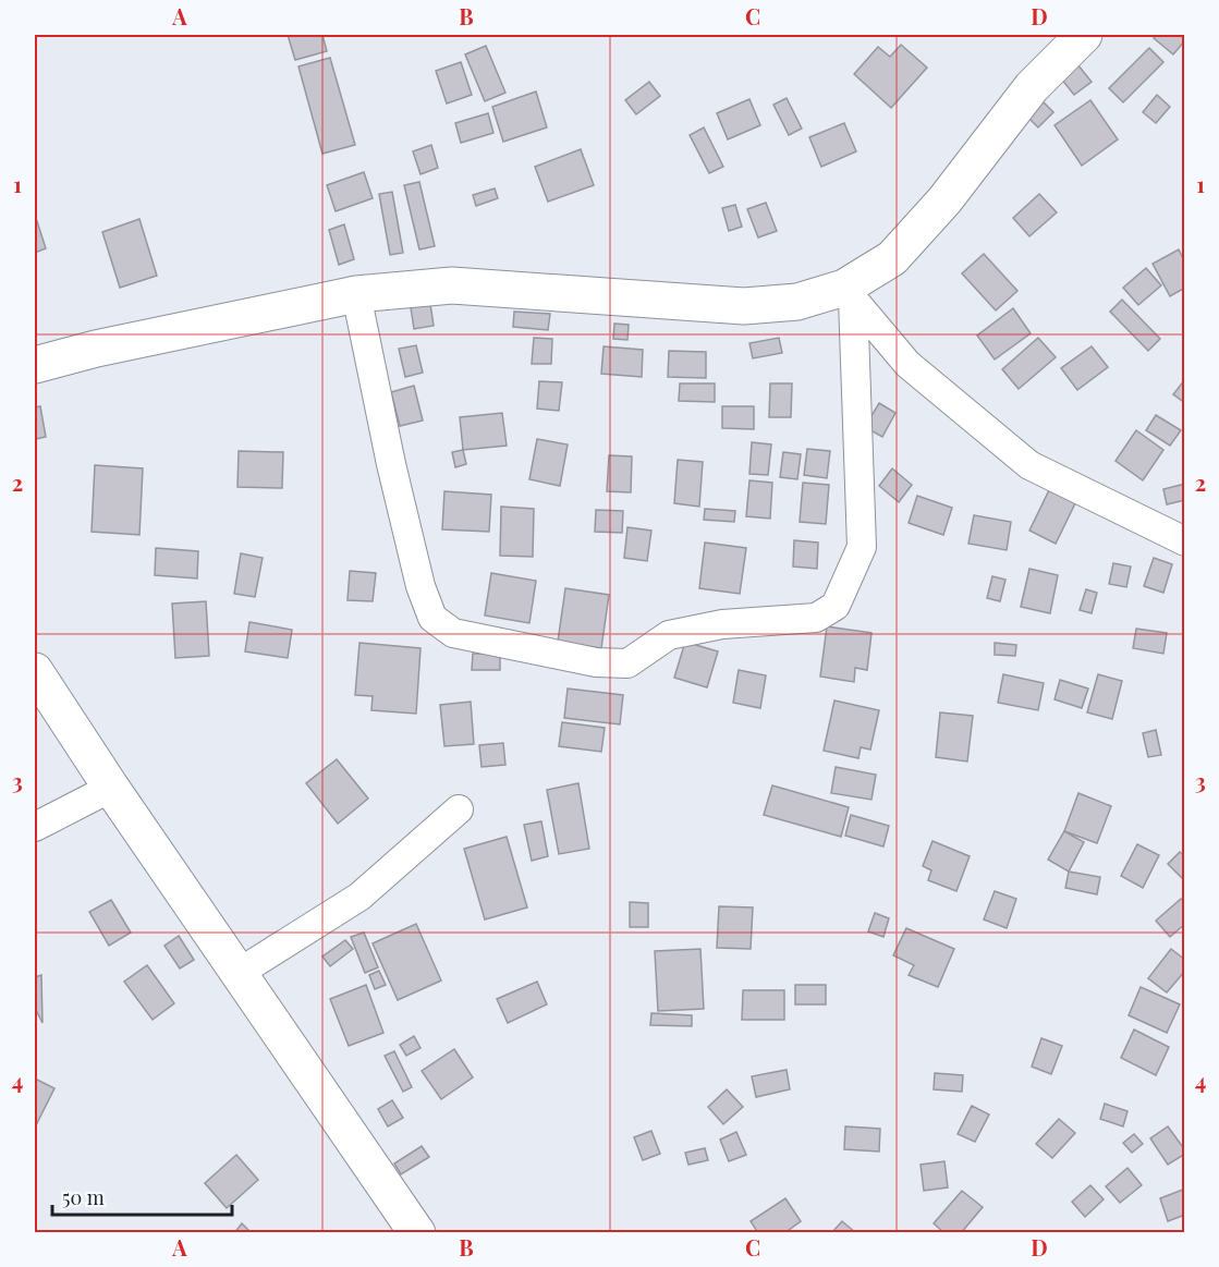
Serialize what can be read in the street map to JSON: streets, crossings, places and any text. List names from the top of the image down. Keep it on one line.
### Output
{"scale_bar":"50 m","grid":{"columns":["A","B","C","D"],"rows":["1","2","3","4"]}}
